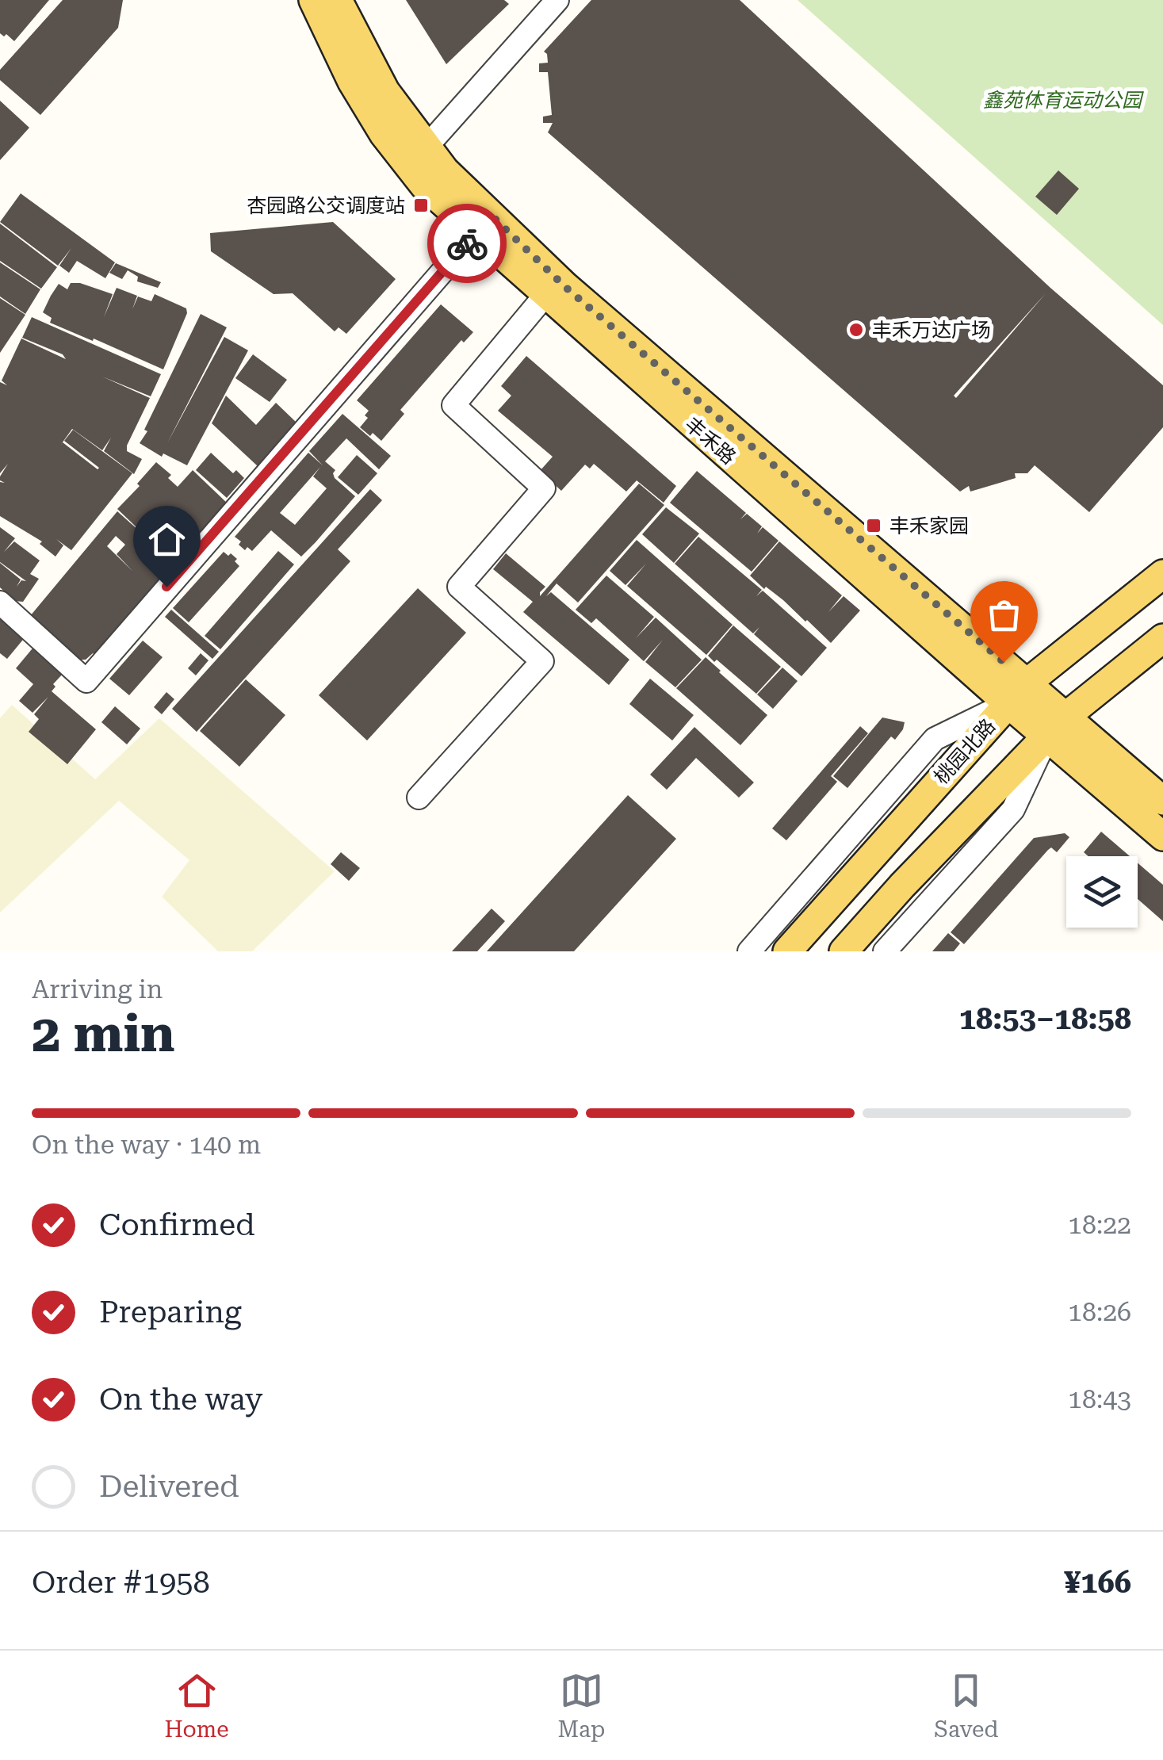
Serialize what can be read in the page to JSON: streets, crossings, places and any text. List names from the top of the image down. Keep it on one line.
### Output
{"streets":{"main road":["丰禾路","桃园北路"]},"crossings":[["丰禾路","桃园北路"]],"parks":["鑫苑体育运动公园"],"places":{"transit":["杏园路公交调度站","丰禾家园"],"other":["丰禾万达广场"]},"page":{"heading":["2 min","Arriving in","18:53–18:58"],"panel":["Order #1958","¥166"],"bar":"On the way · 140 m","list":[["Confirmed","18:22"],["Preparing","18:26"],["On the way","18:43"],"Delivered"],"tabs":["Home","Map","Saved"]}}
